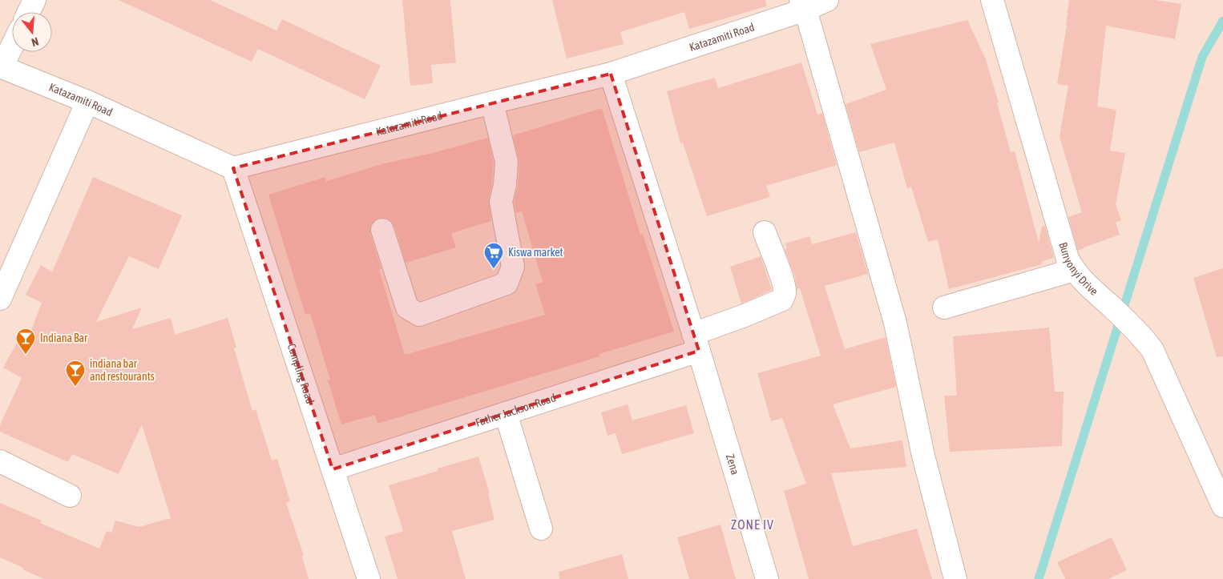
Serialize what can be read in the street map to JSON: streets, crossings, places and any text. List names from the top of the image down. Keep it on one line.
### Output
{"streets":{"street":["Katazamiti Road","Bunyonyi Drive","Campling Road","Father Jackson Road","Zena"]},"crossings":[["Katazamiti Road","Campling Road"],["Katazamiti Road","Zena"],["Campling Road","Father Jackson Road"],["Father Jackson Road","Zena"]],"districts":["ZONE IV"],"places":{"supermarket":["Kiswa market"],"bar":["Indiana Bar","indiana bar and restourants"]},"north":"bottom"}
